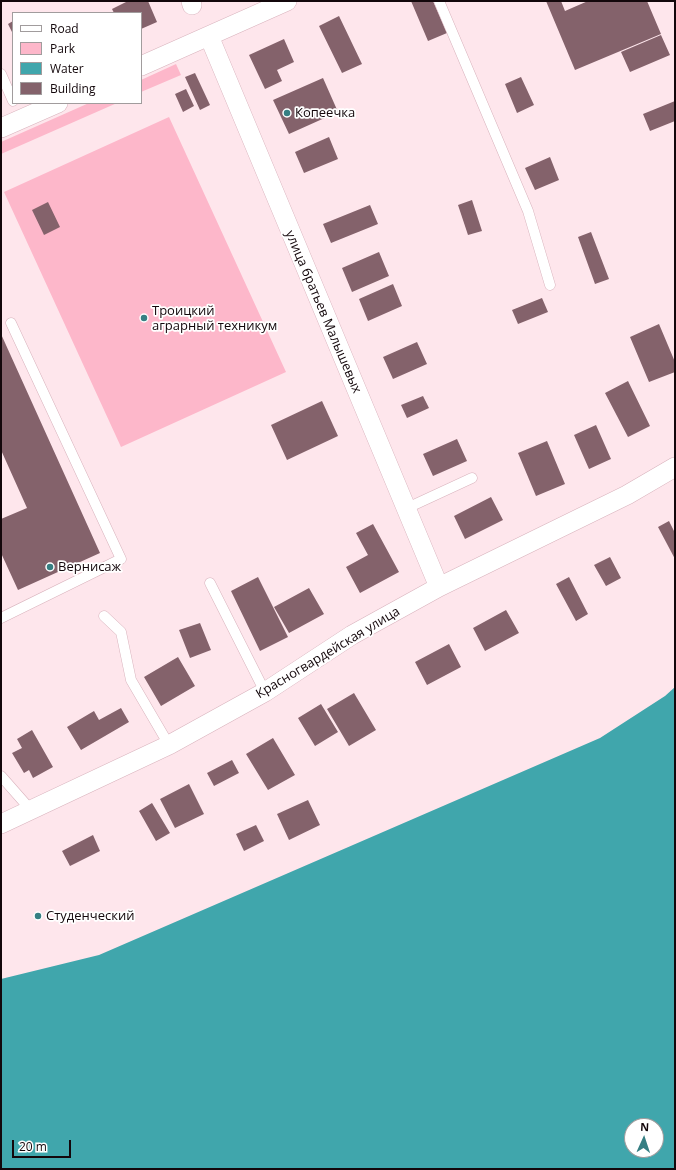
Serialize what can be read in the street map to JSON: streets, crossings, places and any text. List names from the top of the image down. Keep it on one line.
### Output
{"streets":{"street":["улица братьев Малышевых","Красногвардейская улица"]},"crossings":[["улица братьев Малышевых","Красногвардейская улица"]],"places":["Копеечка","Троицкий аграрный техникум","Вернисаж","Студенческий"],"legend":["Road","Park","Water","Building"],"scale_bar":"20 m","north":"top"}
